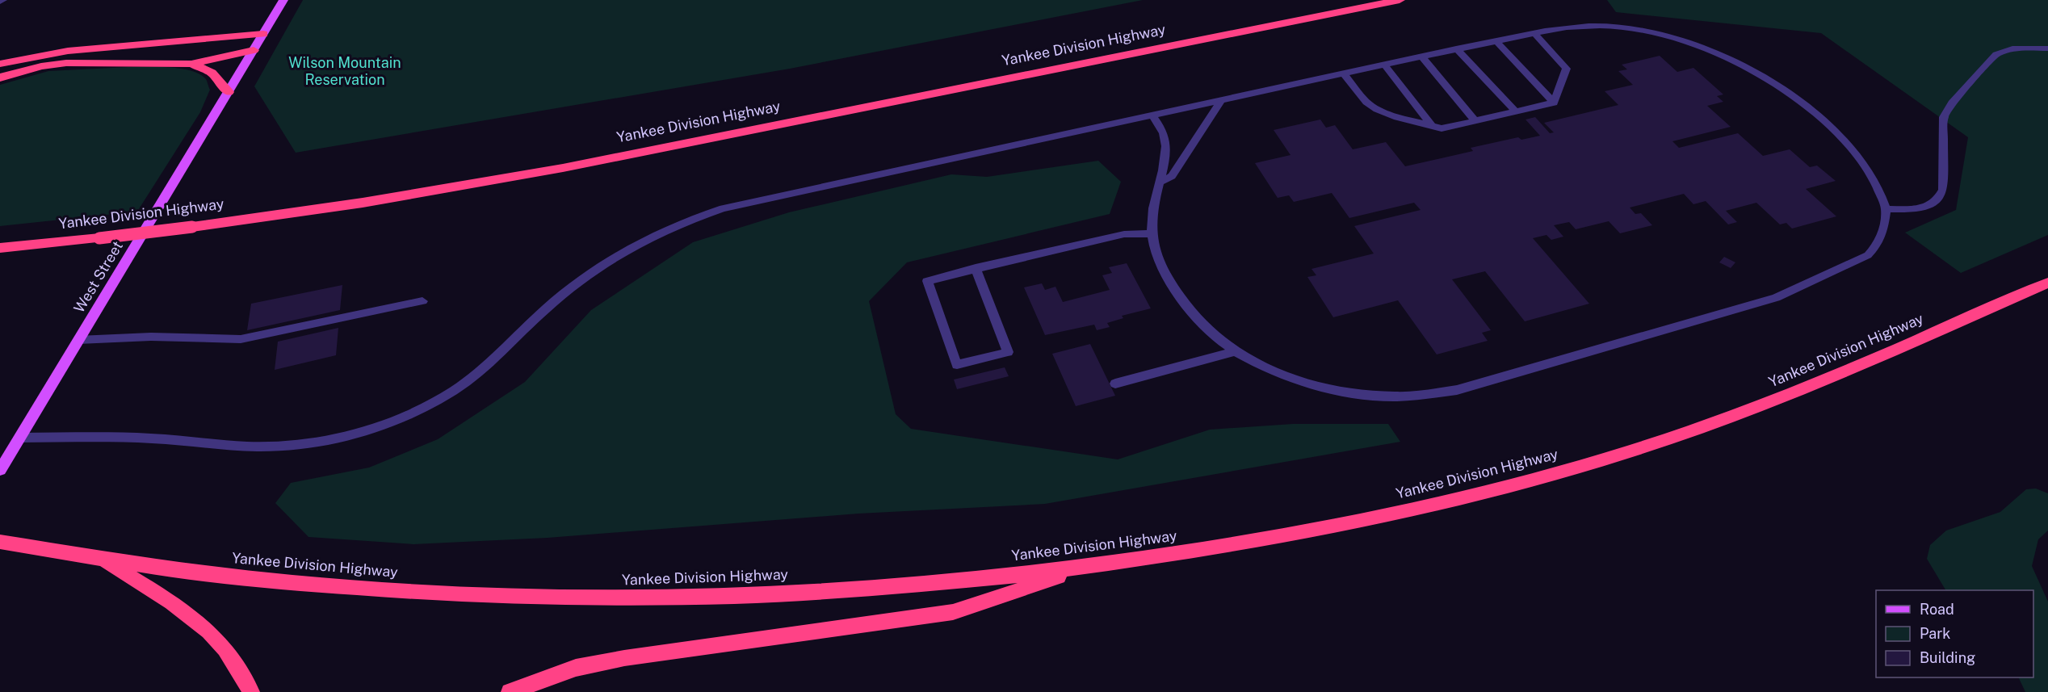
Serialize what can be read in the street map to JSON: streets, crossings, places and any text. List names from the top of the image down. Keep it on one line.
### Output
{"streets":{"highway":["Yankee Division Highway"],"main road":["West Street"]},"parks":["Wilson Mountain Reservation"],"legend":["Road","Park","Building"]}
